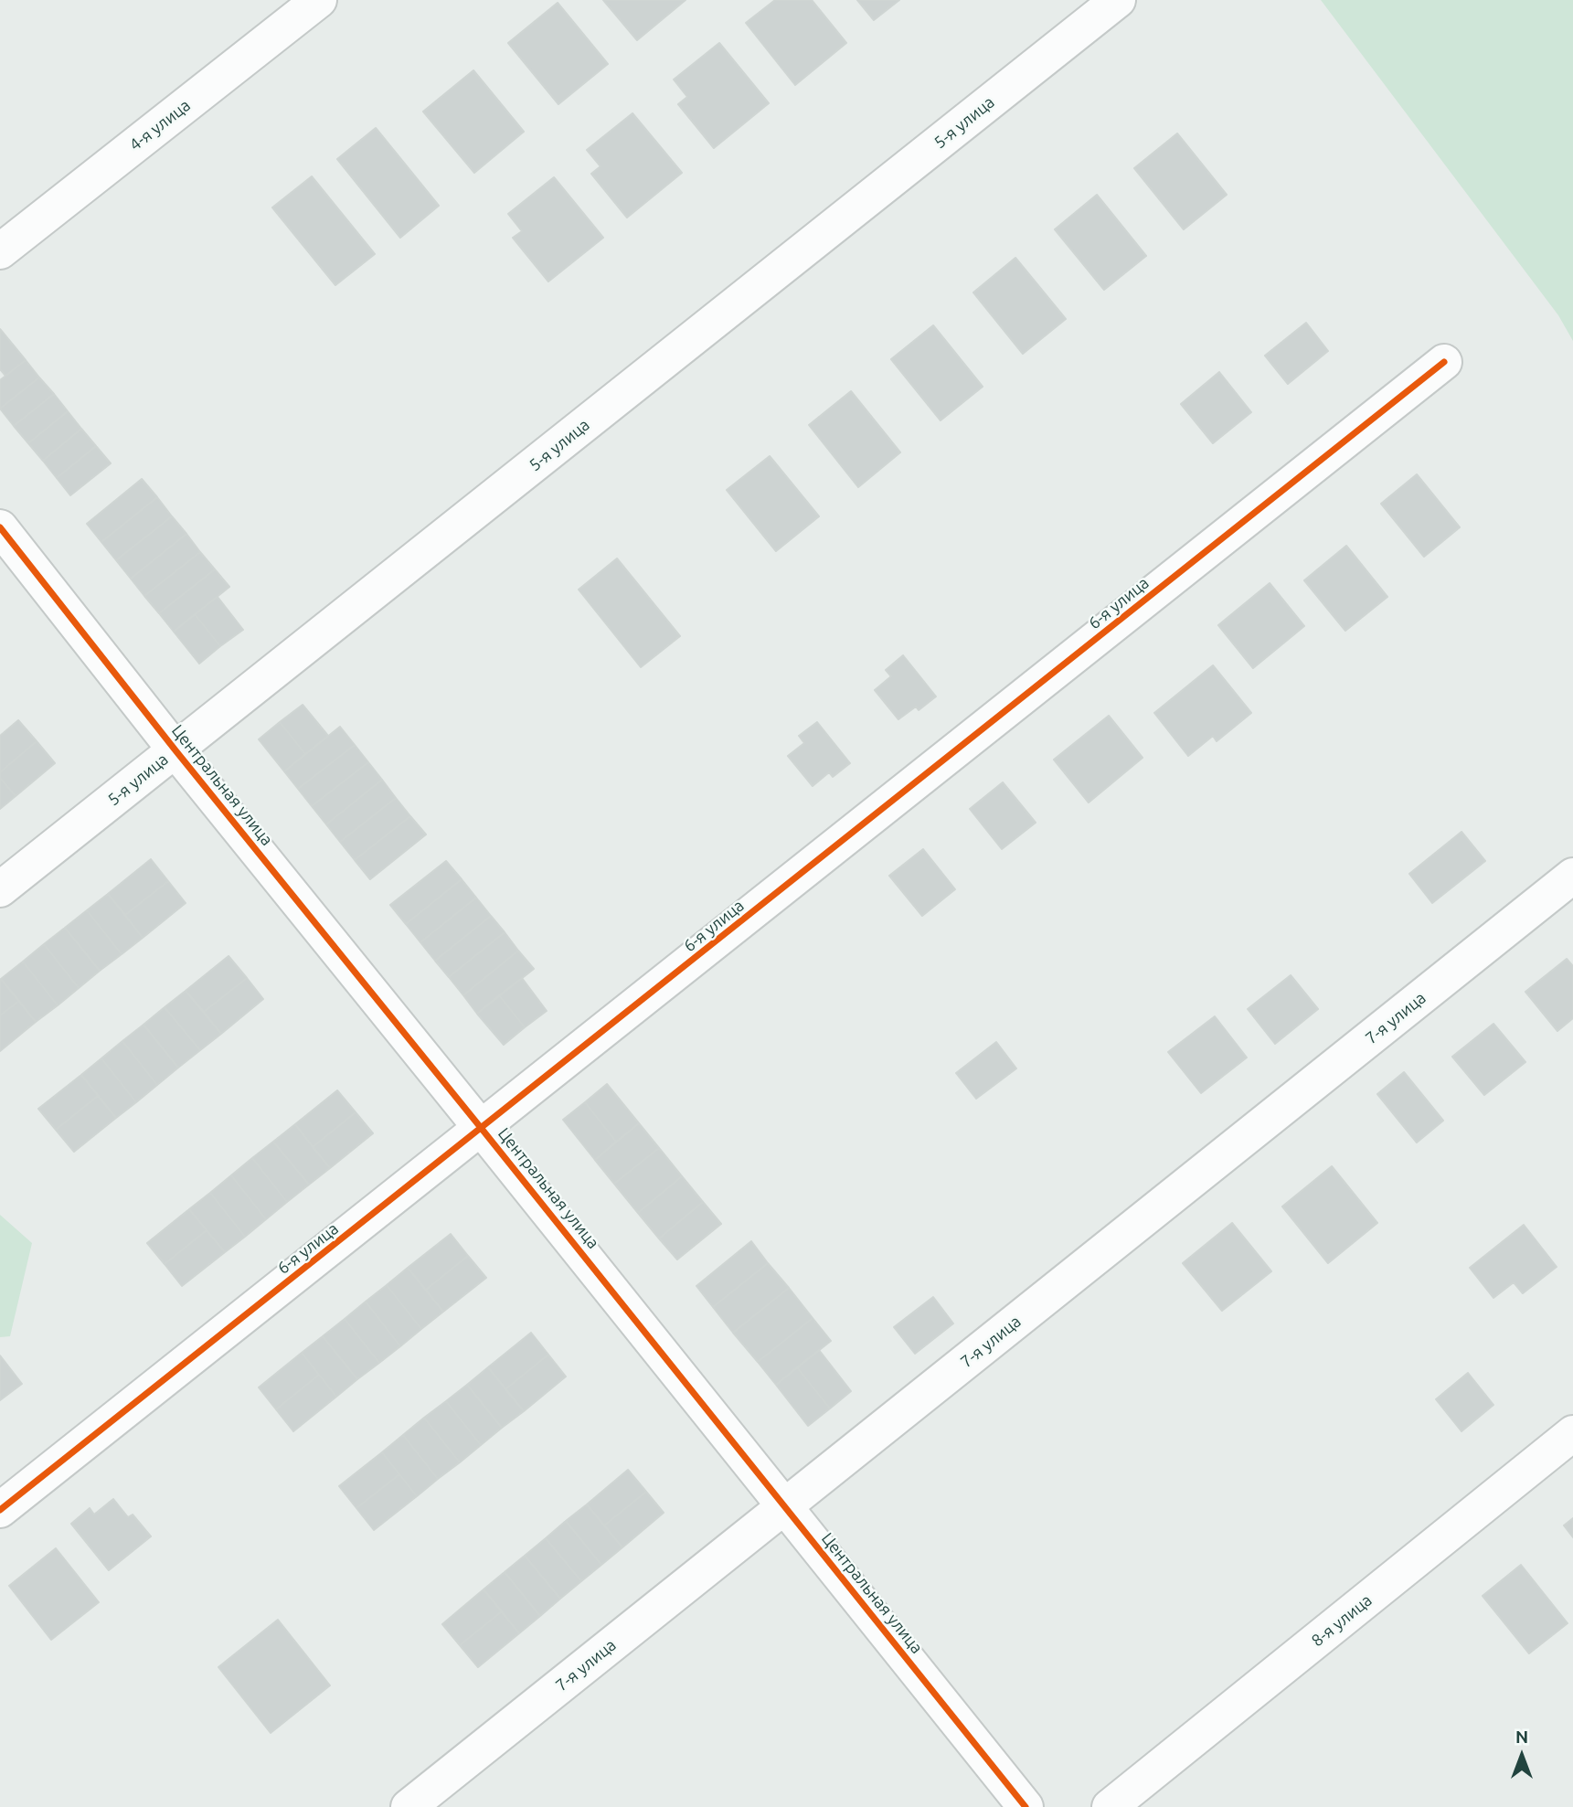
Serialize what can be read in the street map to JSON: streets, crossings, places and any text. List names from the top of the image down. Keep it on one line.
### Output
{"streets":{"street":["5-я улица","4-я улица","6-я улица","Центральная улица","7-я улица","8-я улица"]},"crossings":[["5-я улица","Центральная улица"],["6-я улица","Центральная улица"],["Центральная улица","7-я улица"]],"north":"top"}
